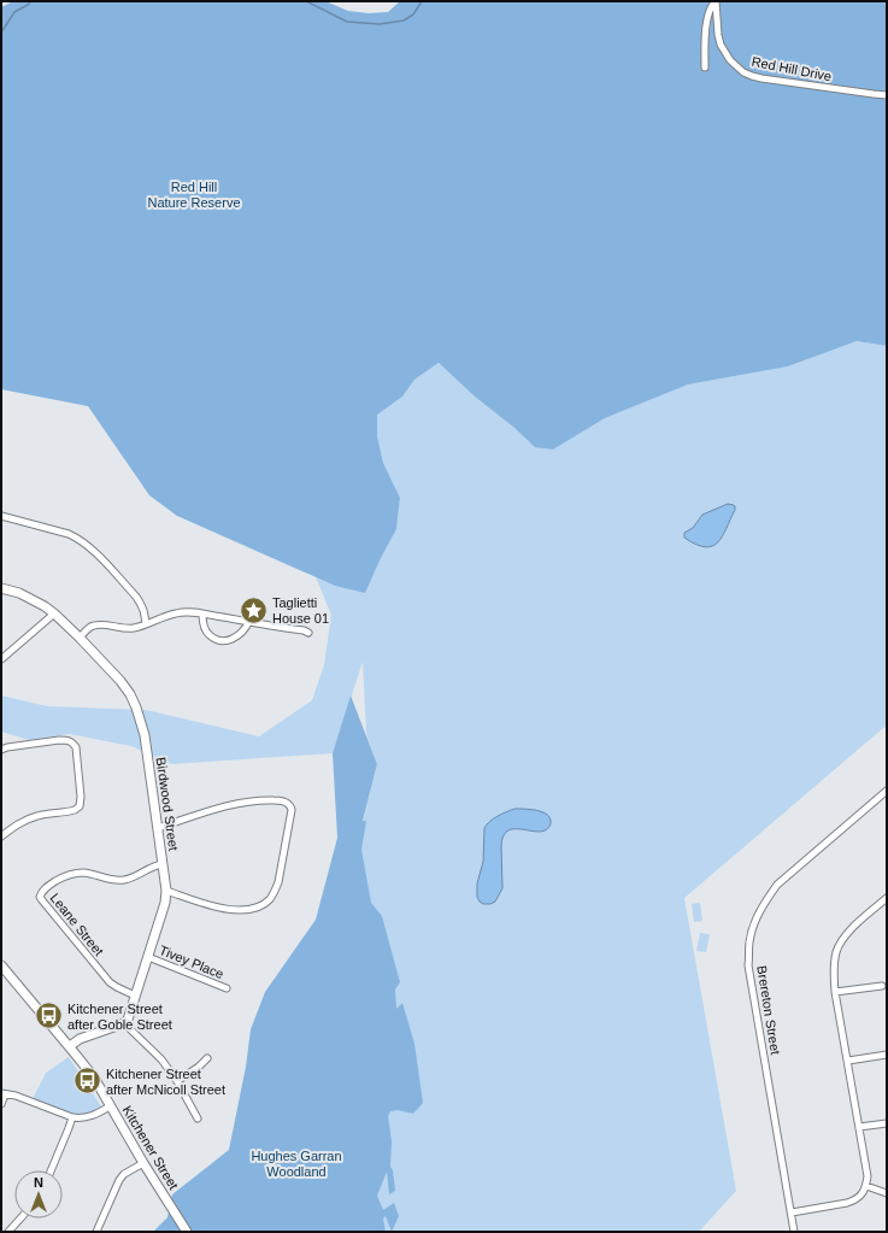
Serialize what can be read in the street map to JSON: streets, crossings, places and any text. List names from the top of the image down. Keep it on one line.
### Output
{"streets":{"street":["Red Hill Drive","Birdwood Street","Leane Street","Tivey Place","Brereton Street","Kitchener Street"]},"crossings":[["Birdwood Street","Leane Street"],["Birdwood Street","Tivey Place"]],"parks":["Red Hill Nature Reserve","Hughes Garran Woodland"],"places":{"place":["Taglietti House 01"],"bus stop":["Kitchener Street after Goble Street","Kitchener Street after McNicoll Street"]},"north":"top"}
